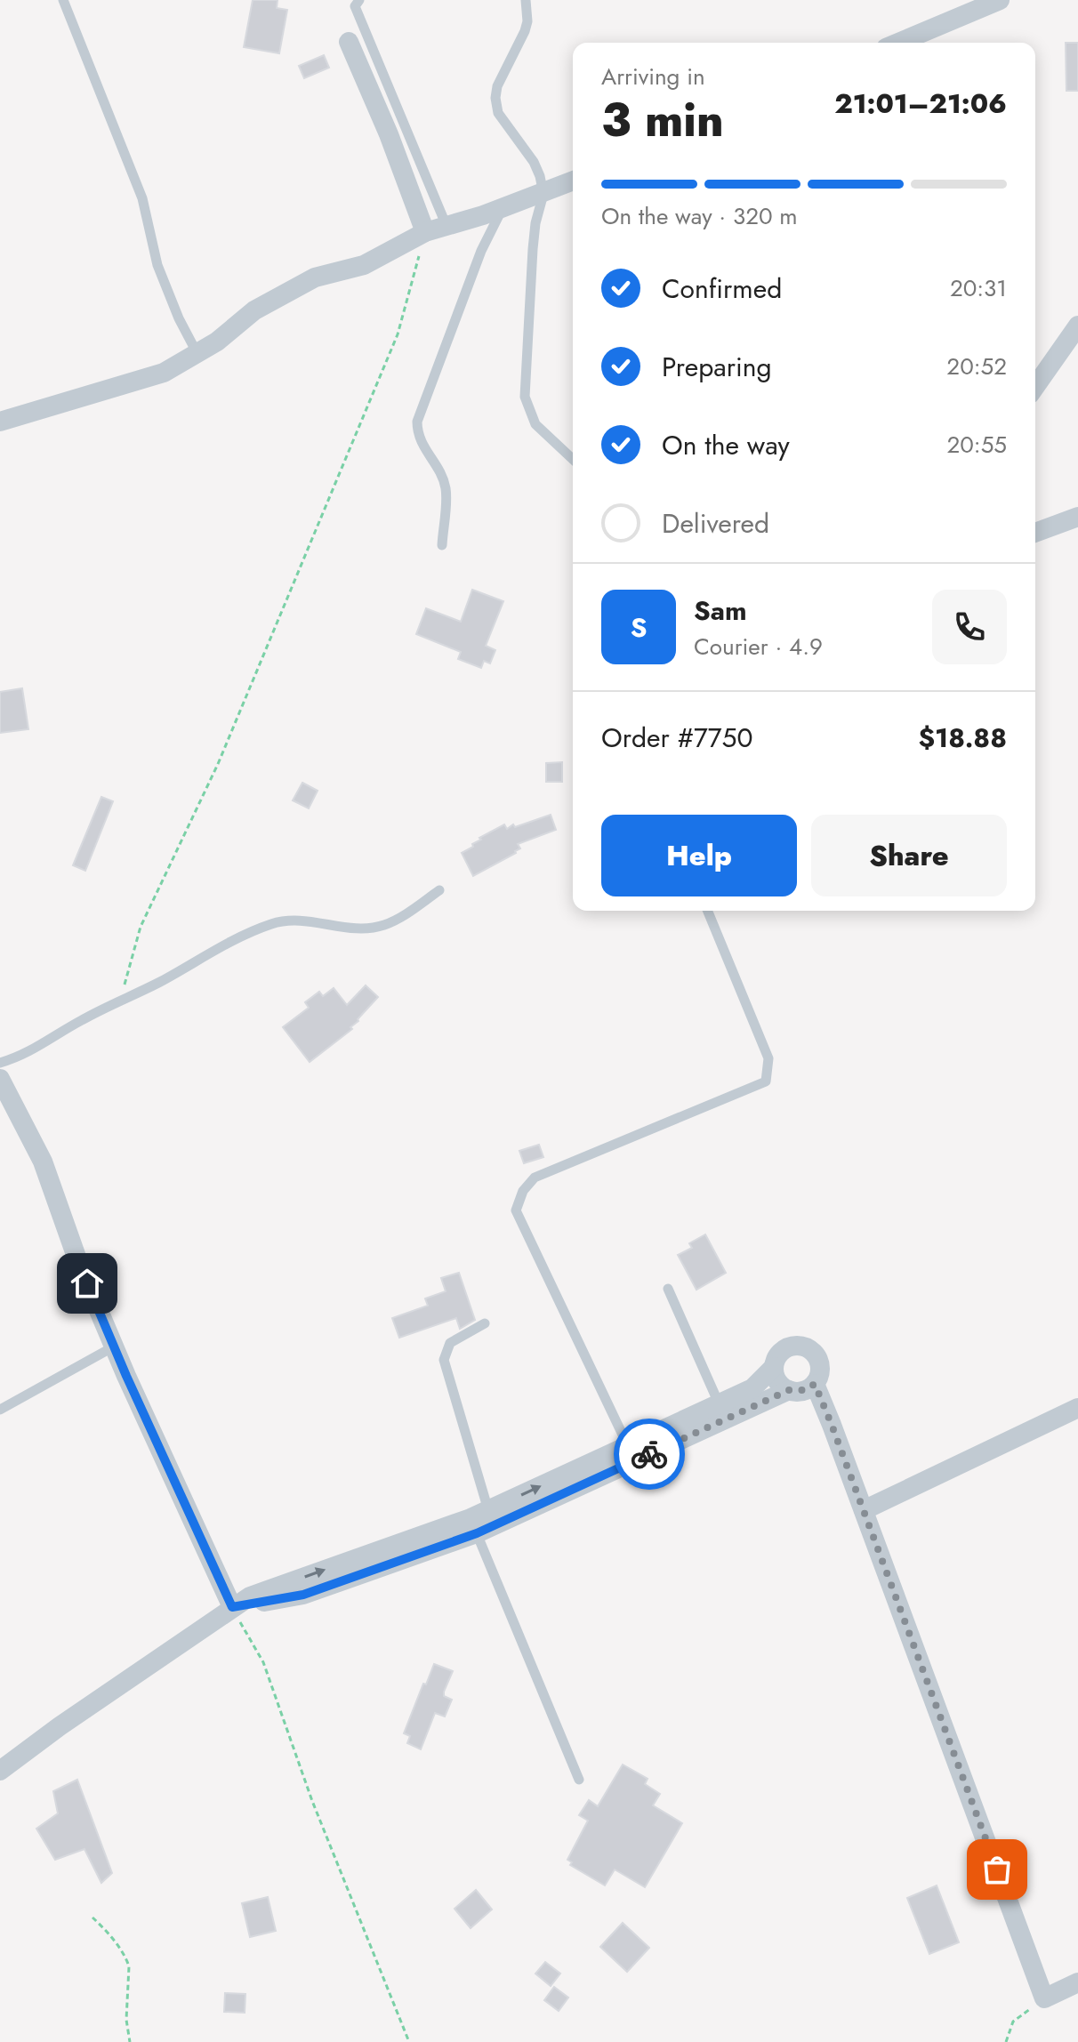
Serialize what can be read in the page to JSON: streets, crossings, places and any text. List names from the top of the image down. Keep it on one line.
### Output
{"page":{"heading":["3 min","Arriving in","21:01–21:06"],"panel":["Sam","Courier · 4.9","Order #7750","$18.88"],"bar":"On the way · 320 m","list":[["Confirmed","20:31"],["Preparing","20:52"],["On the way","20:55"],"Delivered"],"round":"S","buttons":["Help","Share"]}}
